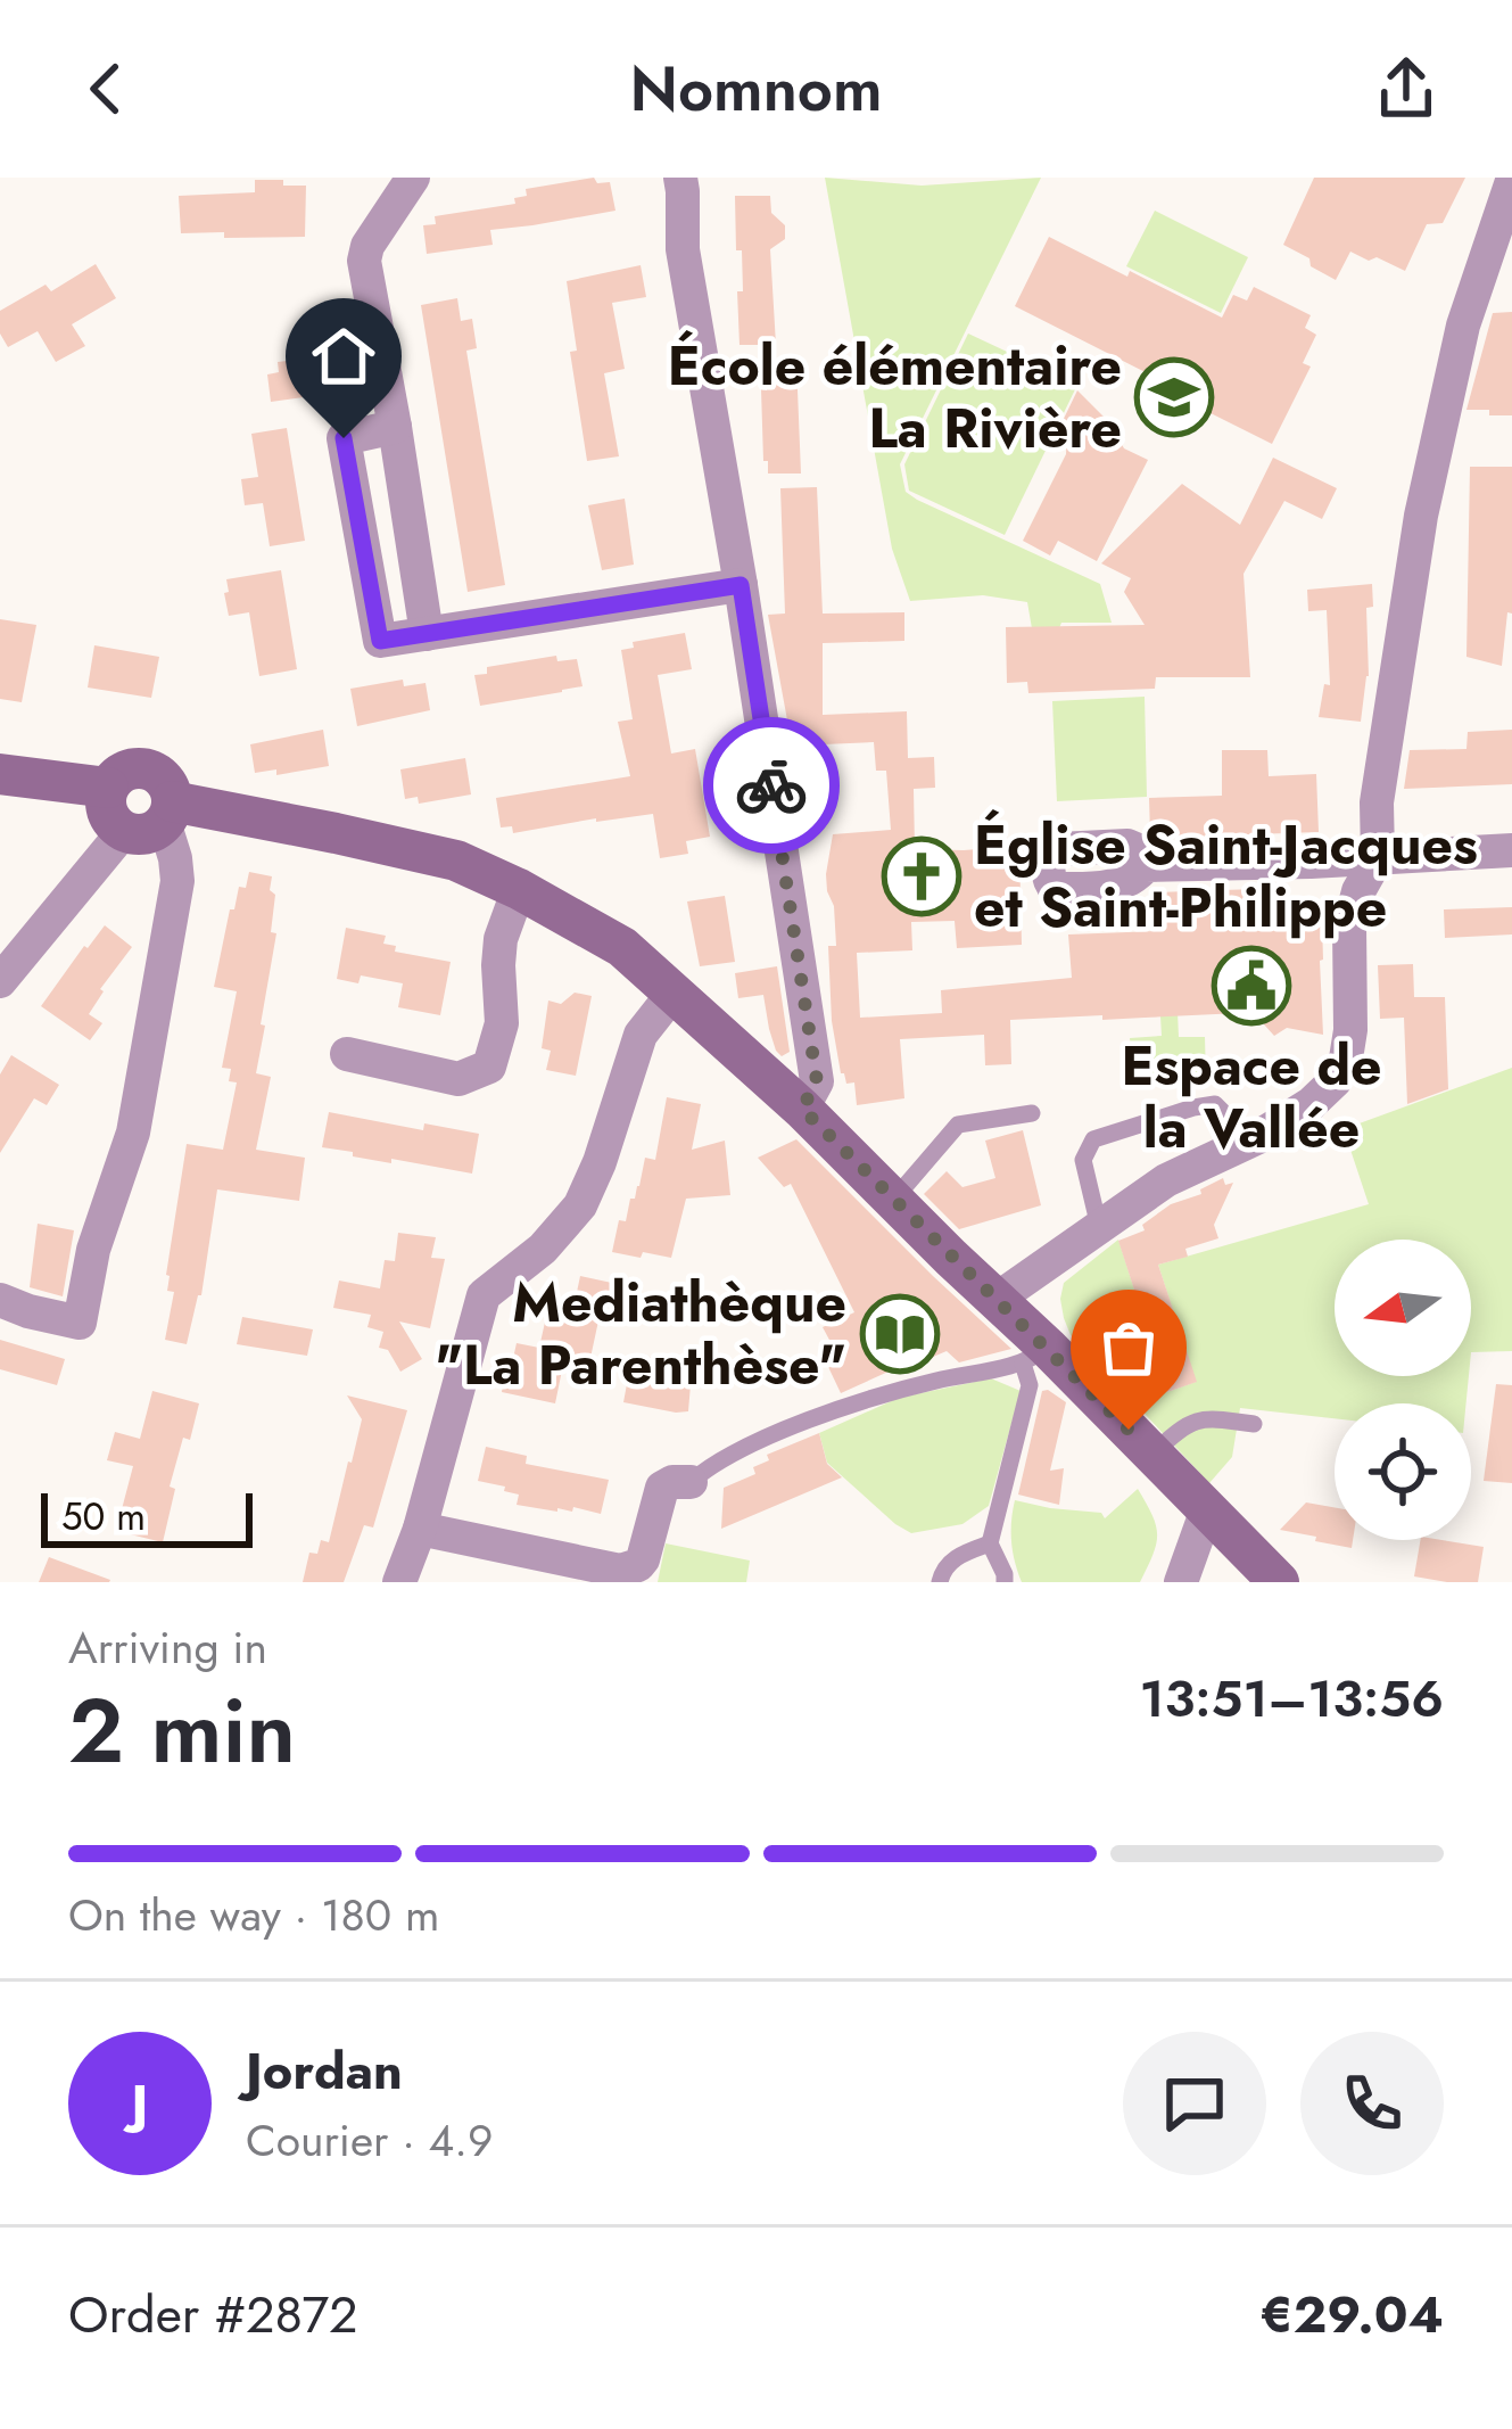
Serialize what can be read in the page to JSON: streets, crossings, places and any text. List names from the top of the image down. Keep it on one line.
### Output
{"places":{"school or university":["École élémentaire La Rivière"],"church":["Église Saint-Jacques et Saint-Philippe"],"public building":["Espace de la Vallée"],"library":["Mediathèque \"La Parenthèse\""]},"scale_bar":"50 m","north":"left","page":{"header":"Nomnom","scale":"50 m","heading":["2 min","Arriving in","13:51–13:56"],"panel":["Jordan","Courier · 4.9","Order #2872","€29.04"],"bar":"On the way · 180 m","round":"J"}}
